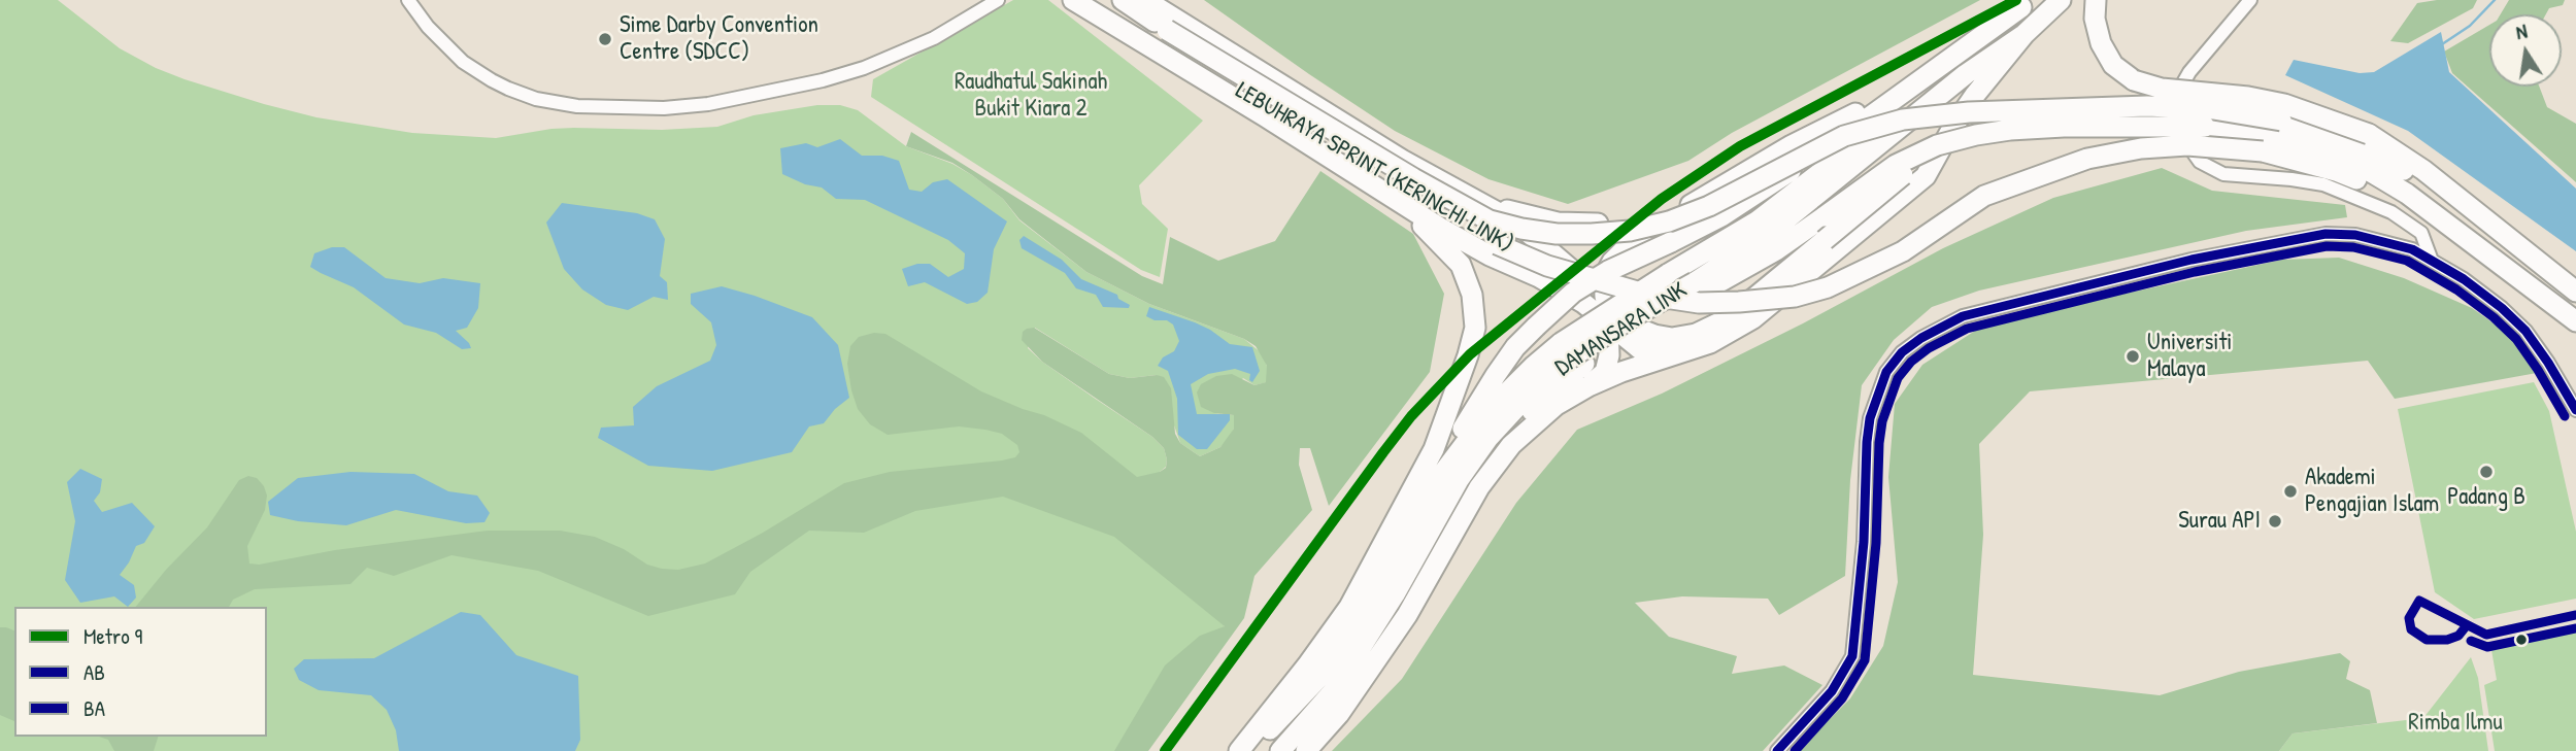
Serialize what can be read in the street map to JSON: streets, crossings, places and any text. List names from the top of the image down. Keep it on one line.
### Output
{"streets":{"highway":["LEBUHRAYA SPRINT (KERINCHI LINK)","DAMANSARA LINK"]},"parks":["Raudhatul Sakinah Bukit Kiara 2","Rimba Ilmu"],"places":["Sime Darby Convention Centre (SDCC)","Universiti Malaya","Padang B","Akademi Pengajian Islam","Surau API"],"lines":["metro line 9","transit line AB","transit line BA"],"legend":["Metro 9","AB","BA"],"north":"top"}
